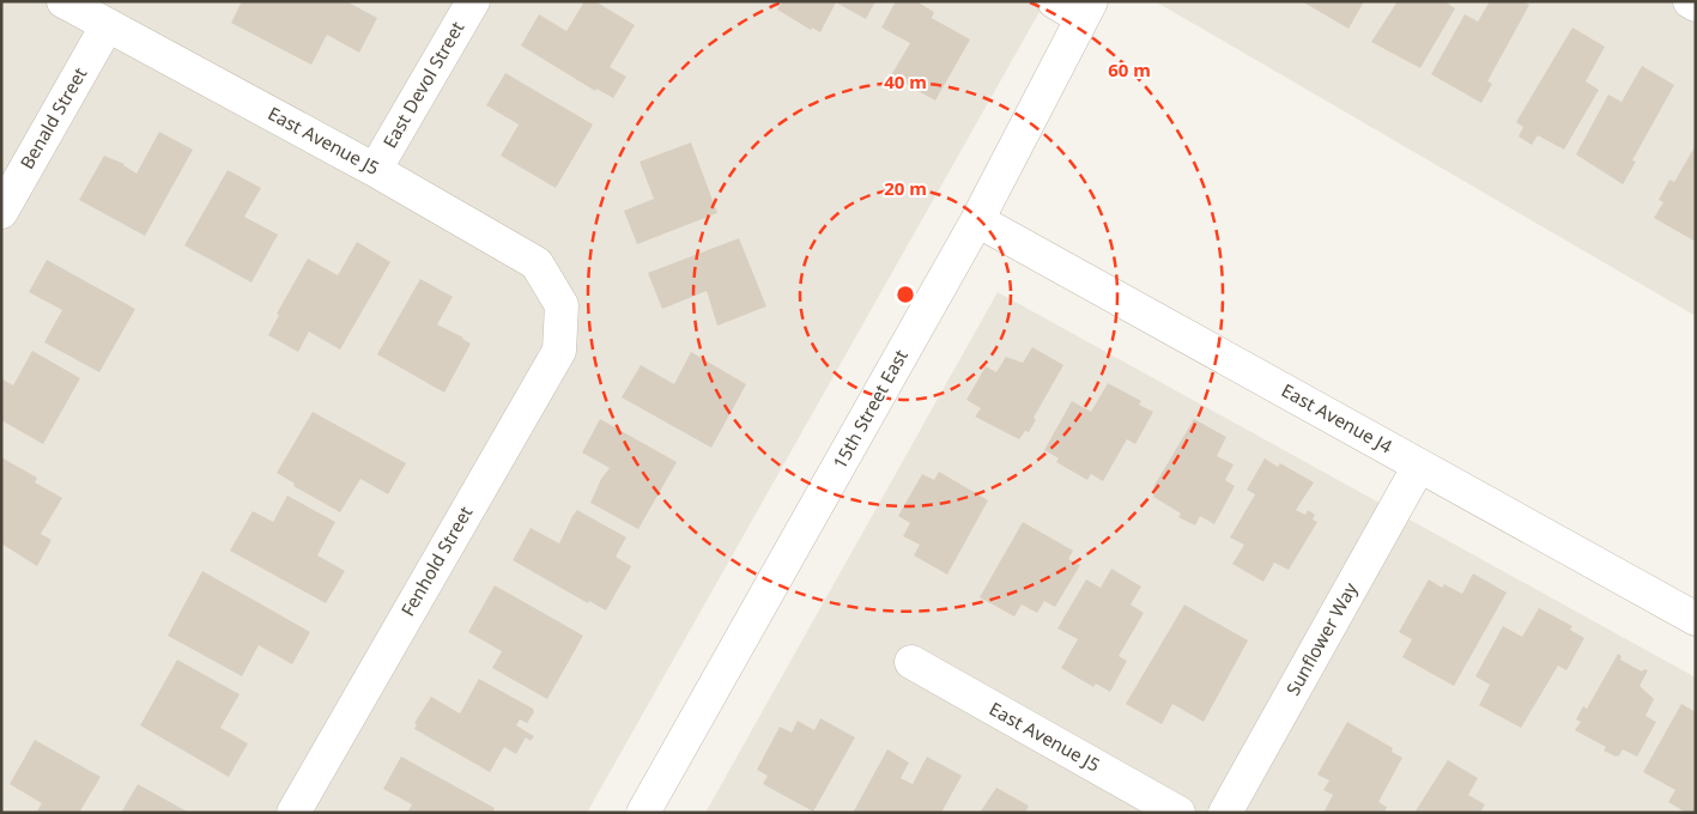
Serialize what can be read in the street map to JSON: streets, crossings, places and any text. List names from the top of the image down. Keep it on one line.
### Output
{"streets":{"street":["East Devol Street","Benald Street","East Avenue J5","15th Street East","East Avenue J4","Fenhold Street","Sunflower Way"]},"crossings":[["East Devol Street","East Avenue J5"],["Benald Street","East Avenue J5"],["East Avenue J5","Fenhold Street"],["15th Street East","East Avenue J4"],["East Avenue J4","Sunflower Way"]],"rings":["60 m","40 m","20 m"]}
